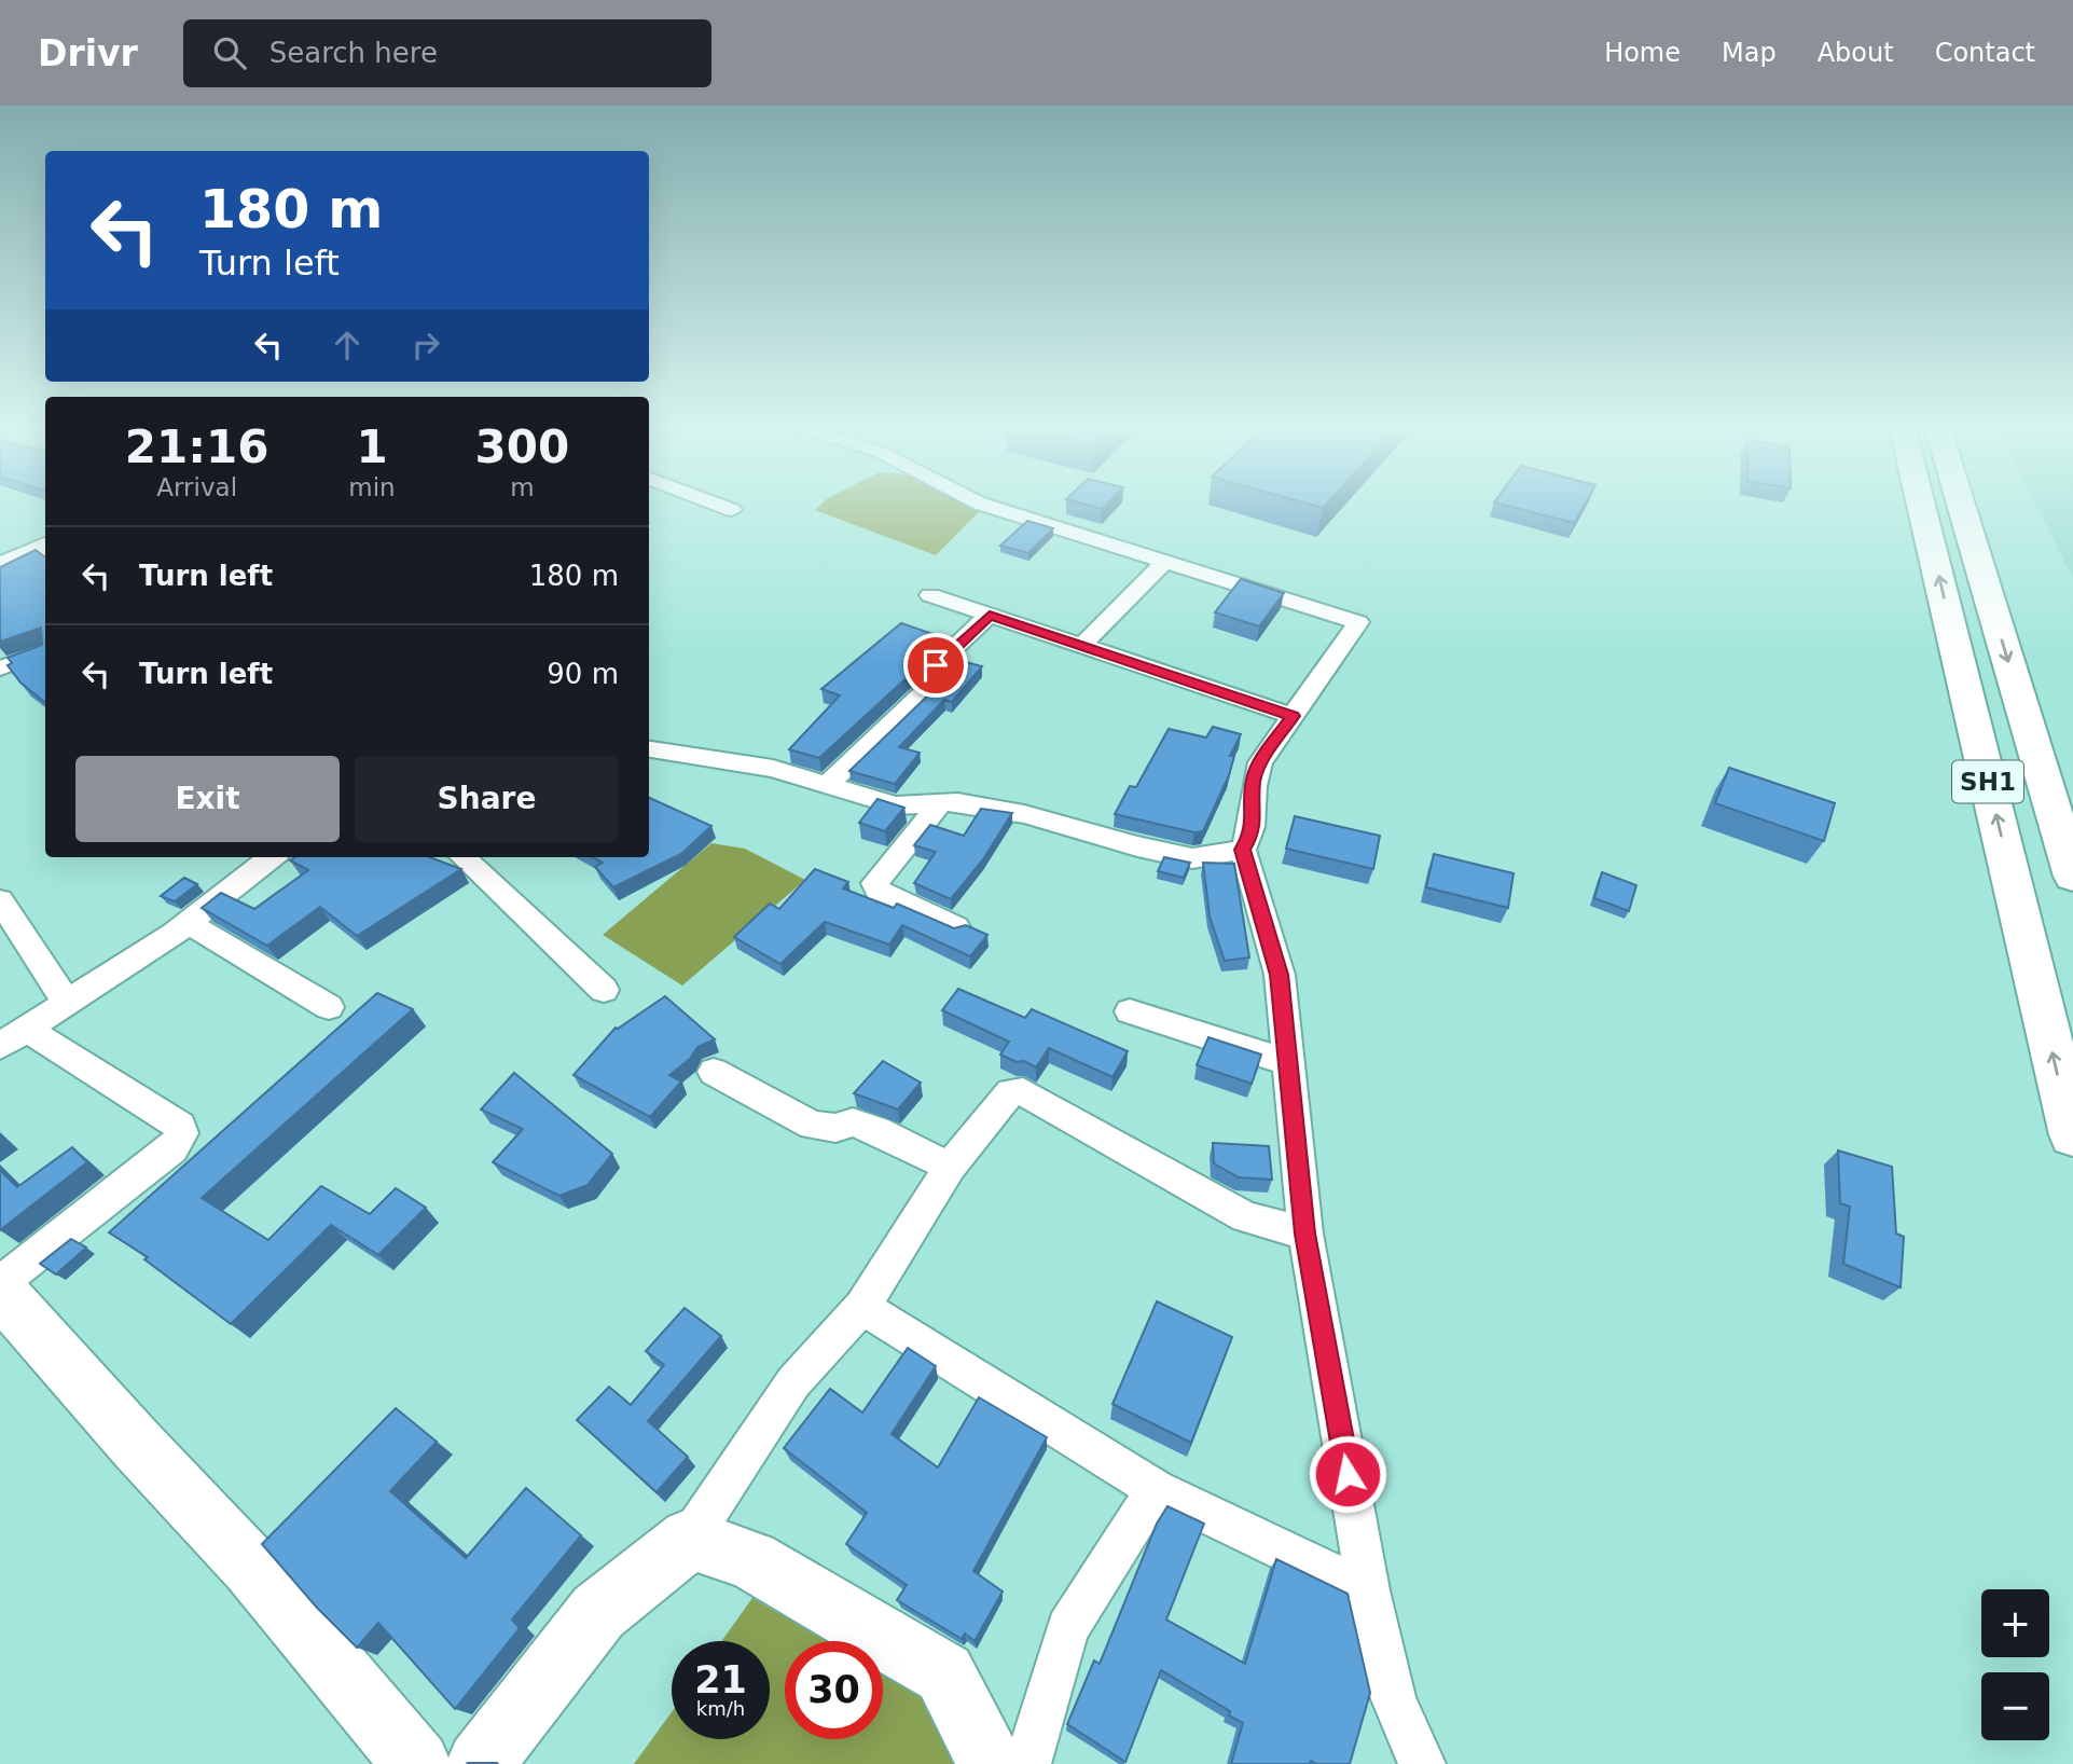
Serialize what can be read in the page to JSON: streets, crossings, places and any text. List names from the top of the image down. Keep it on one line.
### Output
{"streets":{"main road":["SH1"]},"page":{"header":"Drivr","search":"Search here","nav":["Home","Map","About","Contact"],"turn":["180 m","Turn left"],"eta":["21:16","Arrival","1","min","300","m"],"list":[{"name":"Turn left","value":"180 m"},{"name":"Turn left","value":"90 m"}],"buttons":["Exit","Share"],"map_buttons":["+","−"],"speed":"21 km/h","limit":"30"}}
